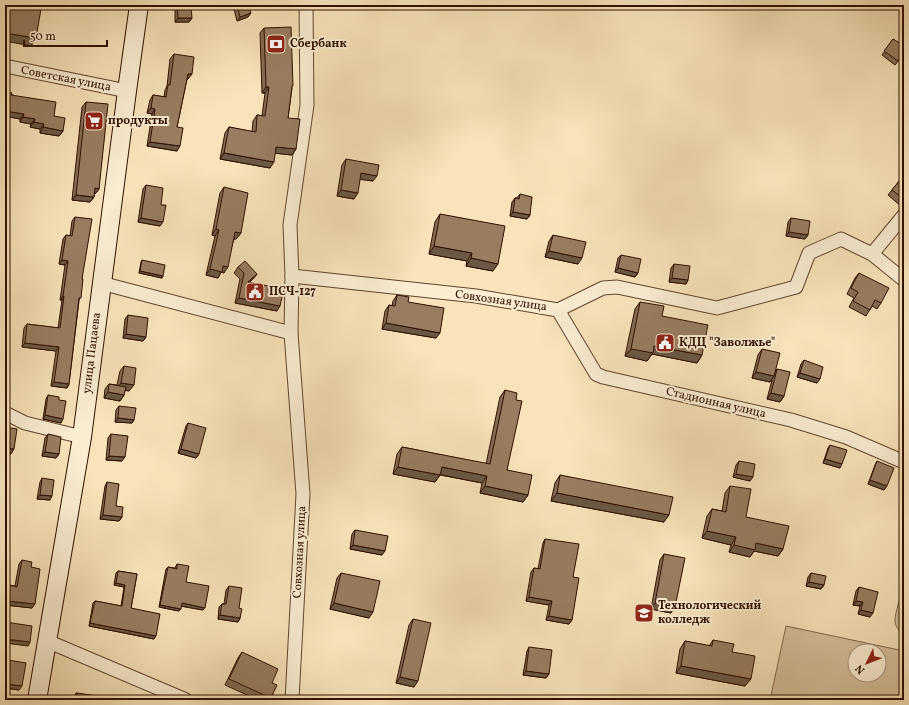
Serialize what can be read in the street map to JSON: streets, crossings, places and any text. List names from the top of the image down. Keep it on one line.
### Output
{"streets":{"street":["Советская улица","Совхозная улица","улица Пацаева","Стадионная улица"]},"crossings":[["Советская улица","улица Пацаева"],["Совхозная улица","Стадионная улица"]],"places":{"bank":["Сбербанк"],"supermarket":["продукты"],"public building":["ПСЧ-127","КДЦ \"Заволжье\""],"school or university":["Технологический колледж"]},"scale_bar":"50 m","north":"bottom left"}
